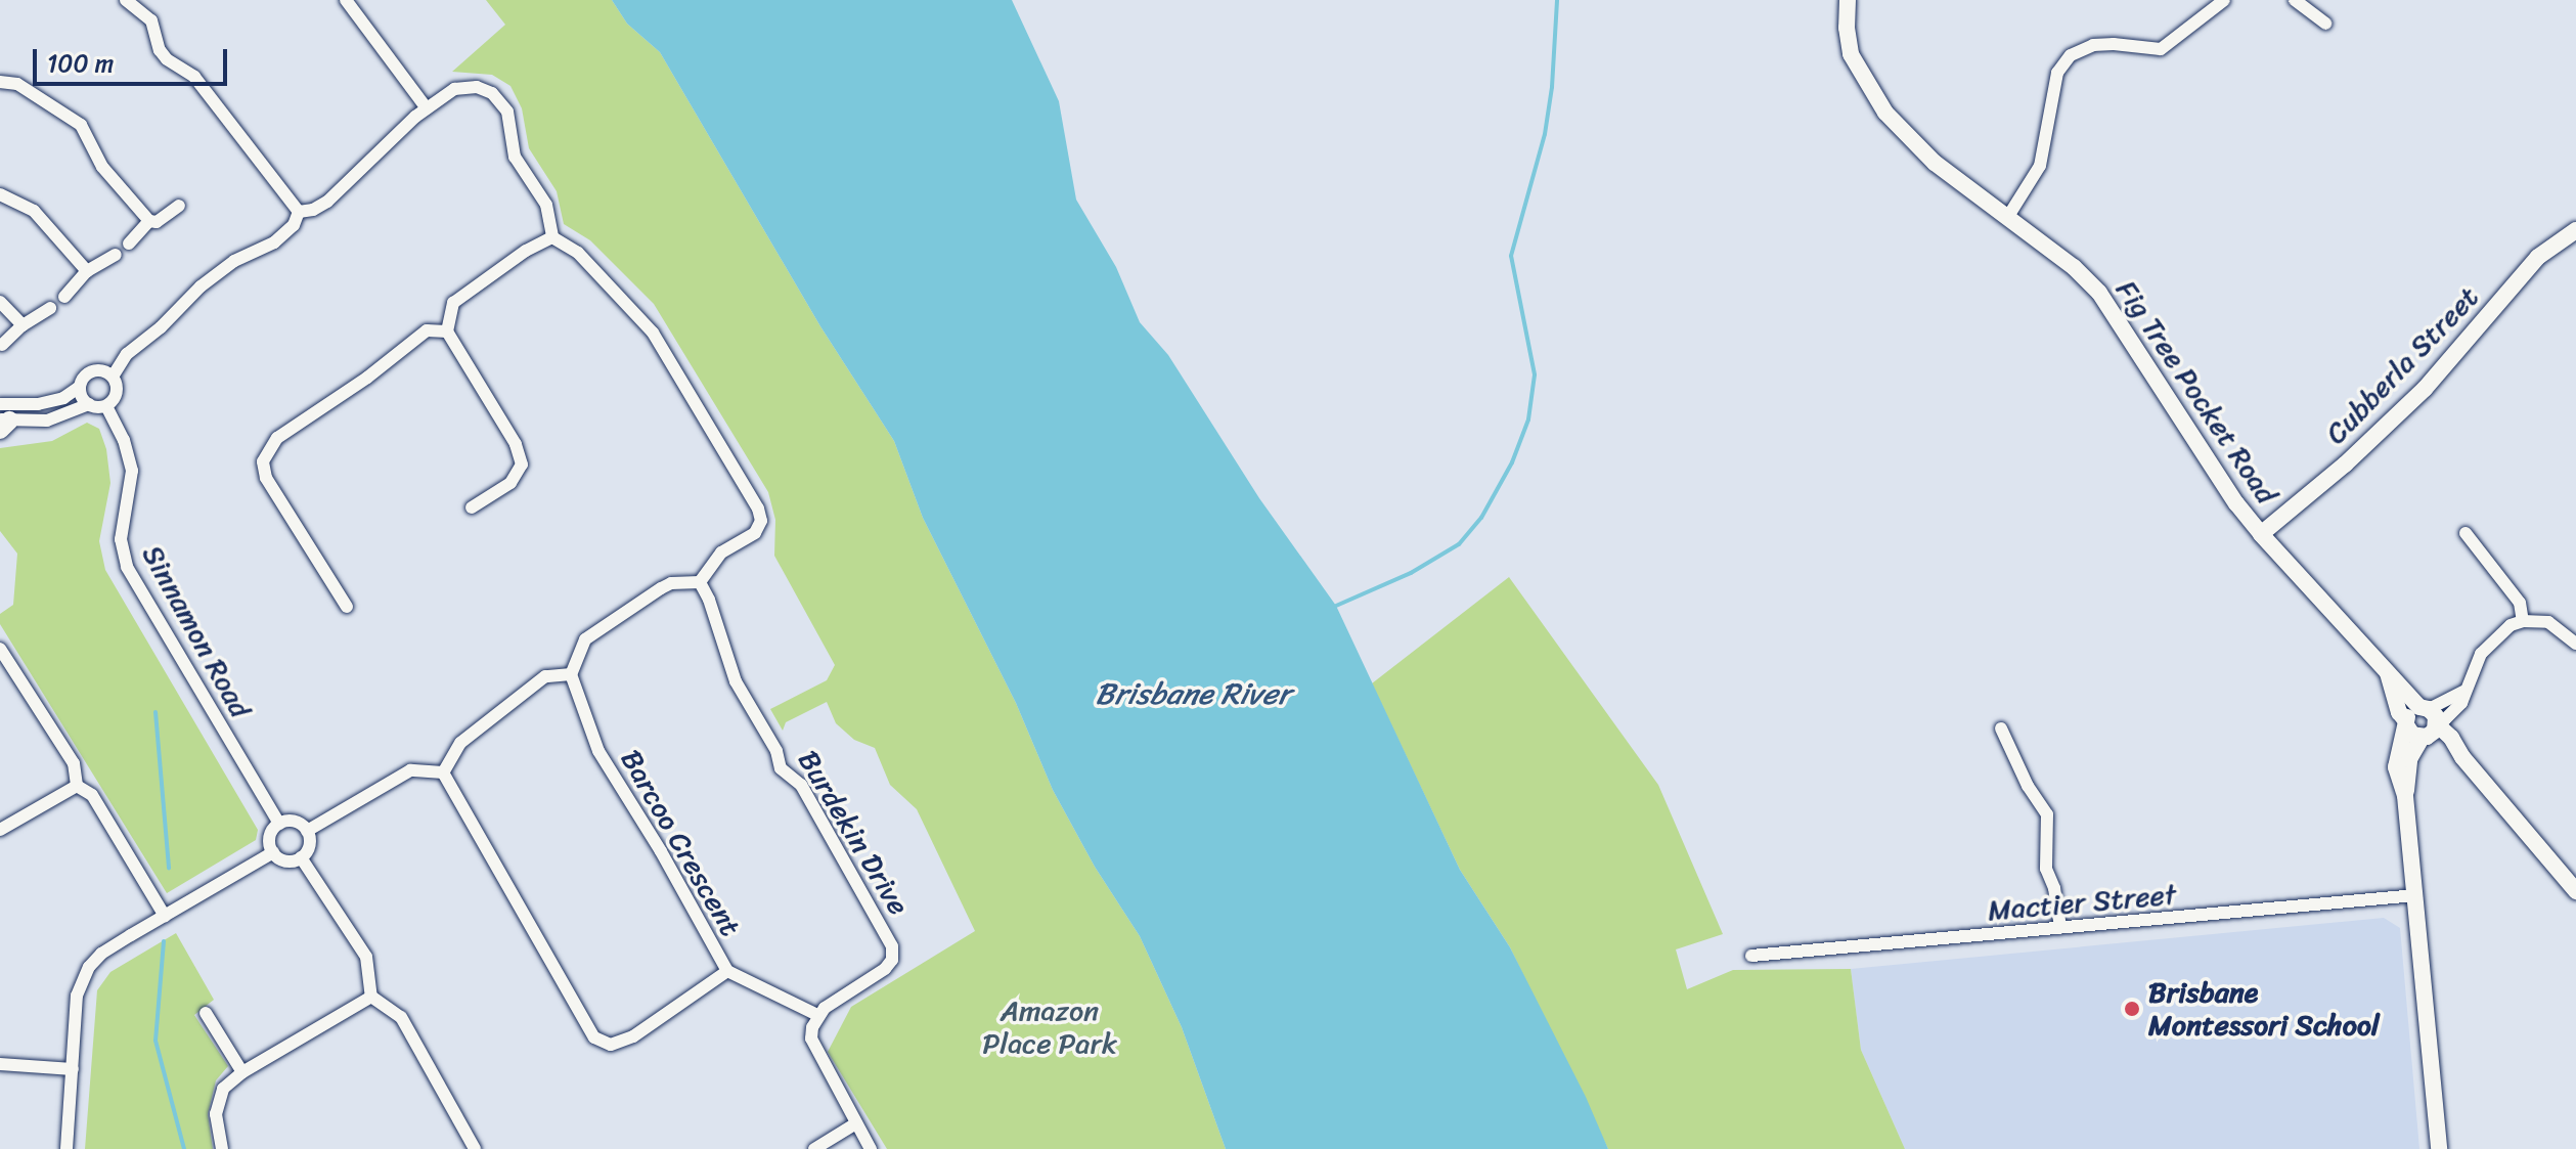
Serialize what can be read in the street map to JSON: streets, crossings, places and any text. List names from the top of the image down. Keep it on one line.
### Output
{"streets":{"street":["Cubberla Street","Fig Tree Pocket Road","Sinnamon Road","Burdekin Drive","Barcoo Crescent","Mactier Street"]},"crossings":[["Cubberla Street","Fig Tree Pocket Road"]],"water":["Brisbane River"],"parks":["Amazon Place Park"],"places":["Brisbane Montessori School"],"scale_bar":"100 m"}
